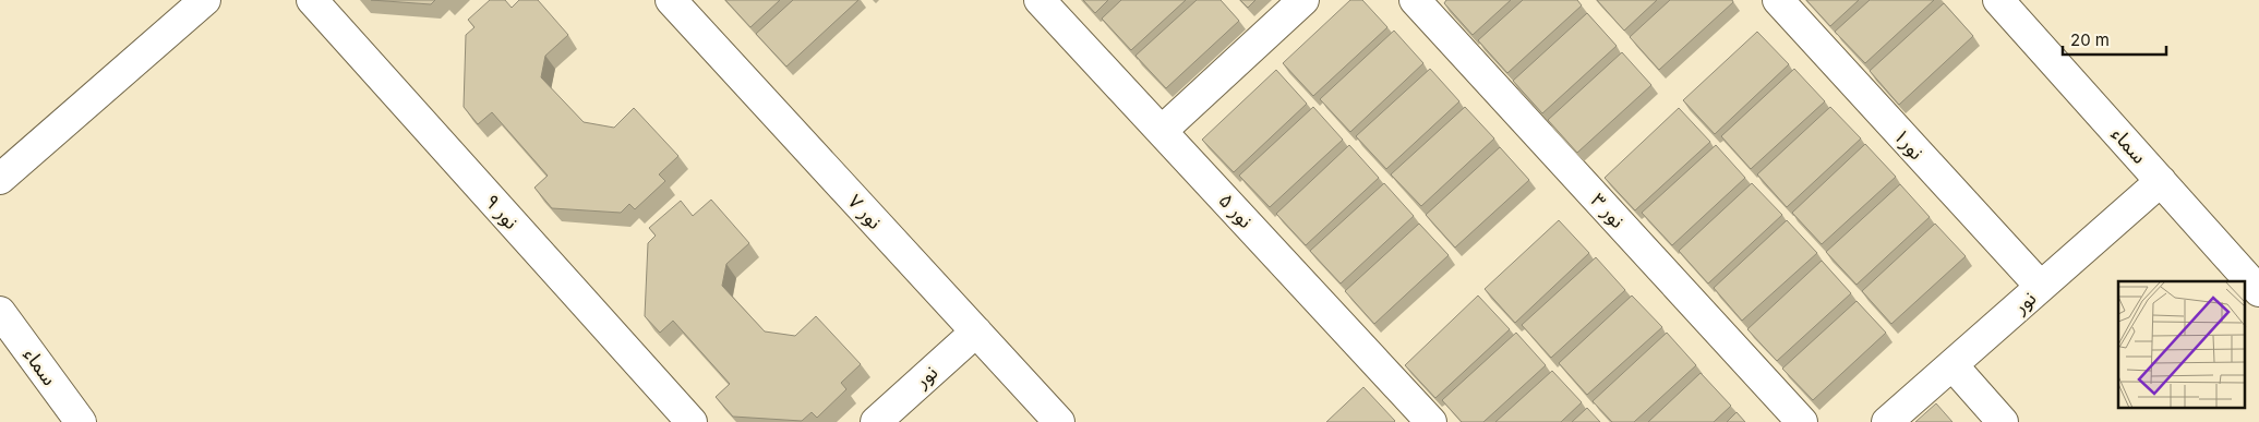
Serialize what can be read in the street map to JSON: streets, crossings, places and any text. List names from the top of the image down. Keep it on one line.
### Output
{"streets":{"street":["نور۱","سماء","نور ۵","نور ۳","نور ۹","نور ۷","نور"]},"crossings":[["نور۱","نور"],["سماء","نور"],["نور ۷","نور"]],"scale_bar":"20 m"}
